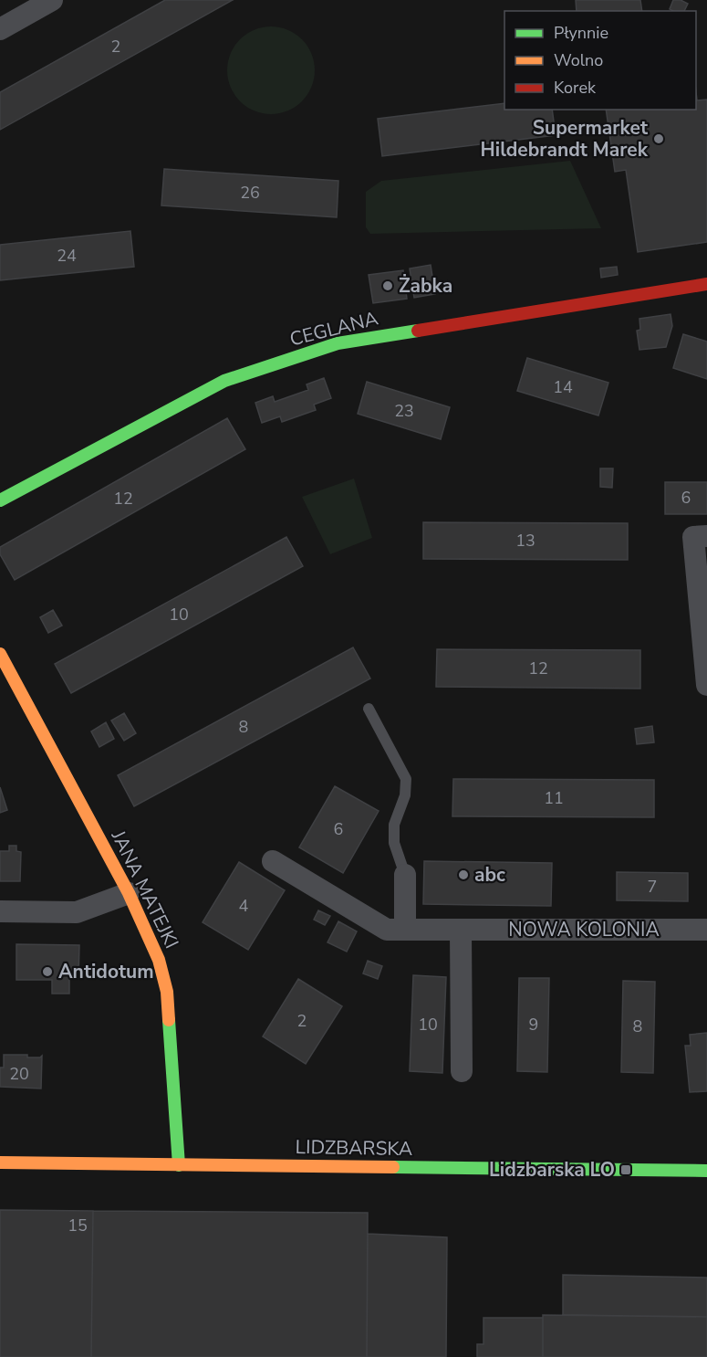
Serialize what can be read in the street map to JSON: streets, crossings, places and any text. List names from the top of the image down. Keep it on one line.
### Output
{"streets":{"street":["CEGLANA","JANA MATEJKI","NOWA KOLONIA","LIDZBARSKA"]},"crossings":[["JANA MATEJKI","LIDZBARSKA"]],"places":{"other":["Supermarket Hildebrandt Marek","Żabka","abc","Antidotum"],"transit":["Lidzbarska LO"]},"house_numbers":["2","26","24","14","23","6","12","13","10","12","8","11","6","7","4","2","10","9","8","20","15"],"legend":["Płynnie","Wolno","Korek"]}
